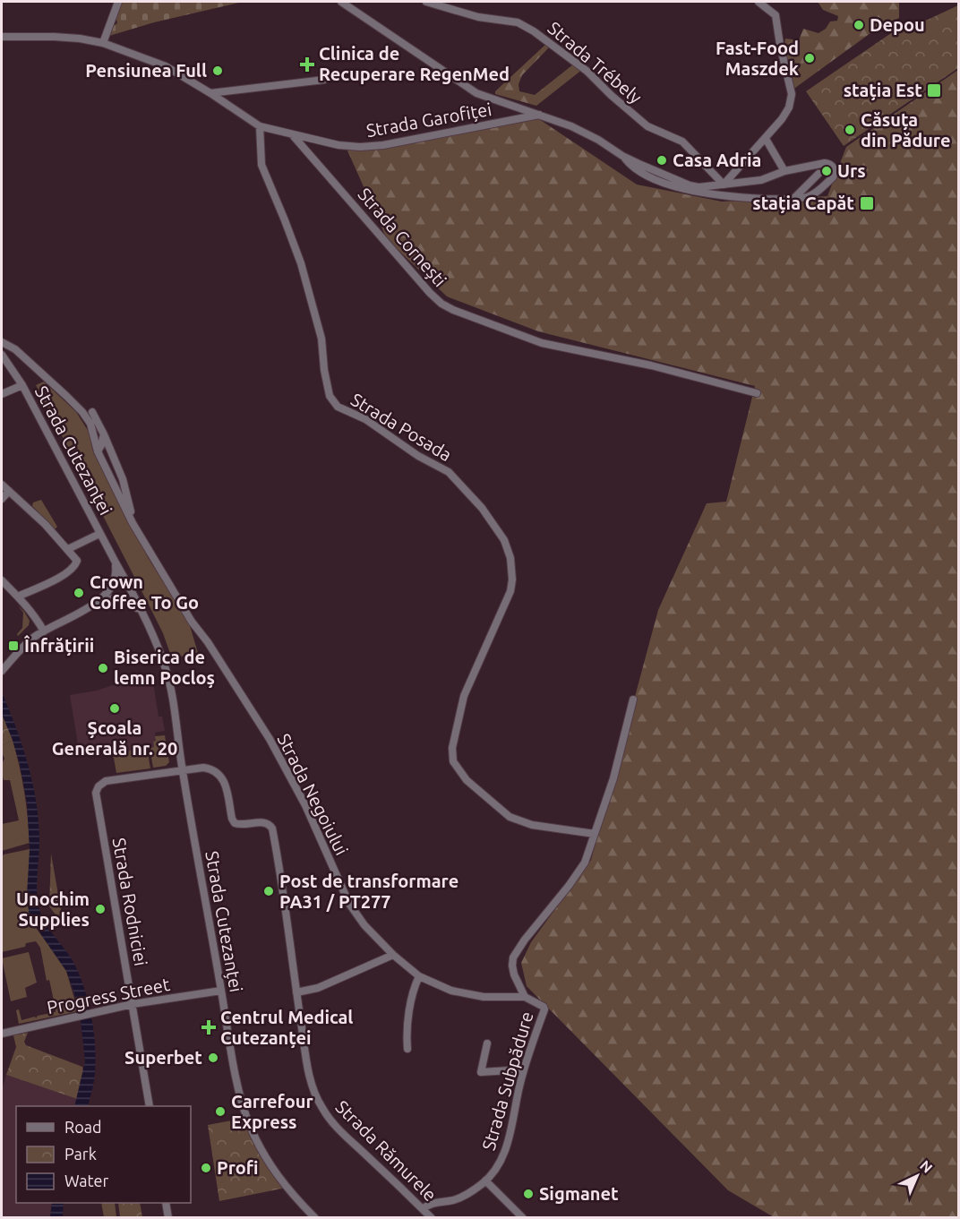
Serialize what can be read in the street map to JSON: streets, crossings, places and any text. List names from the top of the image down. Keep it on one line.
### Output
{"streets":{"street":["Strada Trébely","Strada Garofiței","Strada Cornești","Strada Posada","Strada Cutezanței","Strada Negoiului","Strada Rodniciei","Progress Street","Strada Subpădure","Strada Rămurele"]},"crossings":[["Strada Garofiței","Strada Cornești"],["Strada Cutezanței","Strada Rodniciei"],["Strada Cutezanței","Progress Street"],["Strada Negoiului","Strada Subpădure"],["Strada Rodniciei","Progress Street"],["Strada Rodniciei","Strada Rămurele"],["Strada Subpădure","Strada Rămurele"]],"places":{"other":["Depou","Fast-Food Maszdek","Pensiunea Full","Căsuța din Pădure","Casa Adria","Urs","Crown Coffee To Go","Biserica de lemn Pocloș","Școala Generală nr. 20","Post de transformare PA31 / PT277","Unochim Supplies","Superbet","Carrefour Express","Profi","Sigmanet"],"health":["Clinica de Recuperare RegenMed","Centrul Medical Cutezanței"],"transit":["stația Est","stația Capăt","Înfrățirii"]},"legend":["Road","Park","Water"],"north":"top right"}
